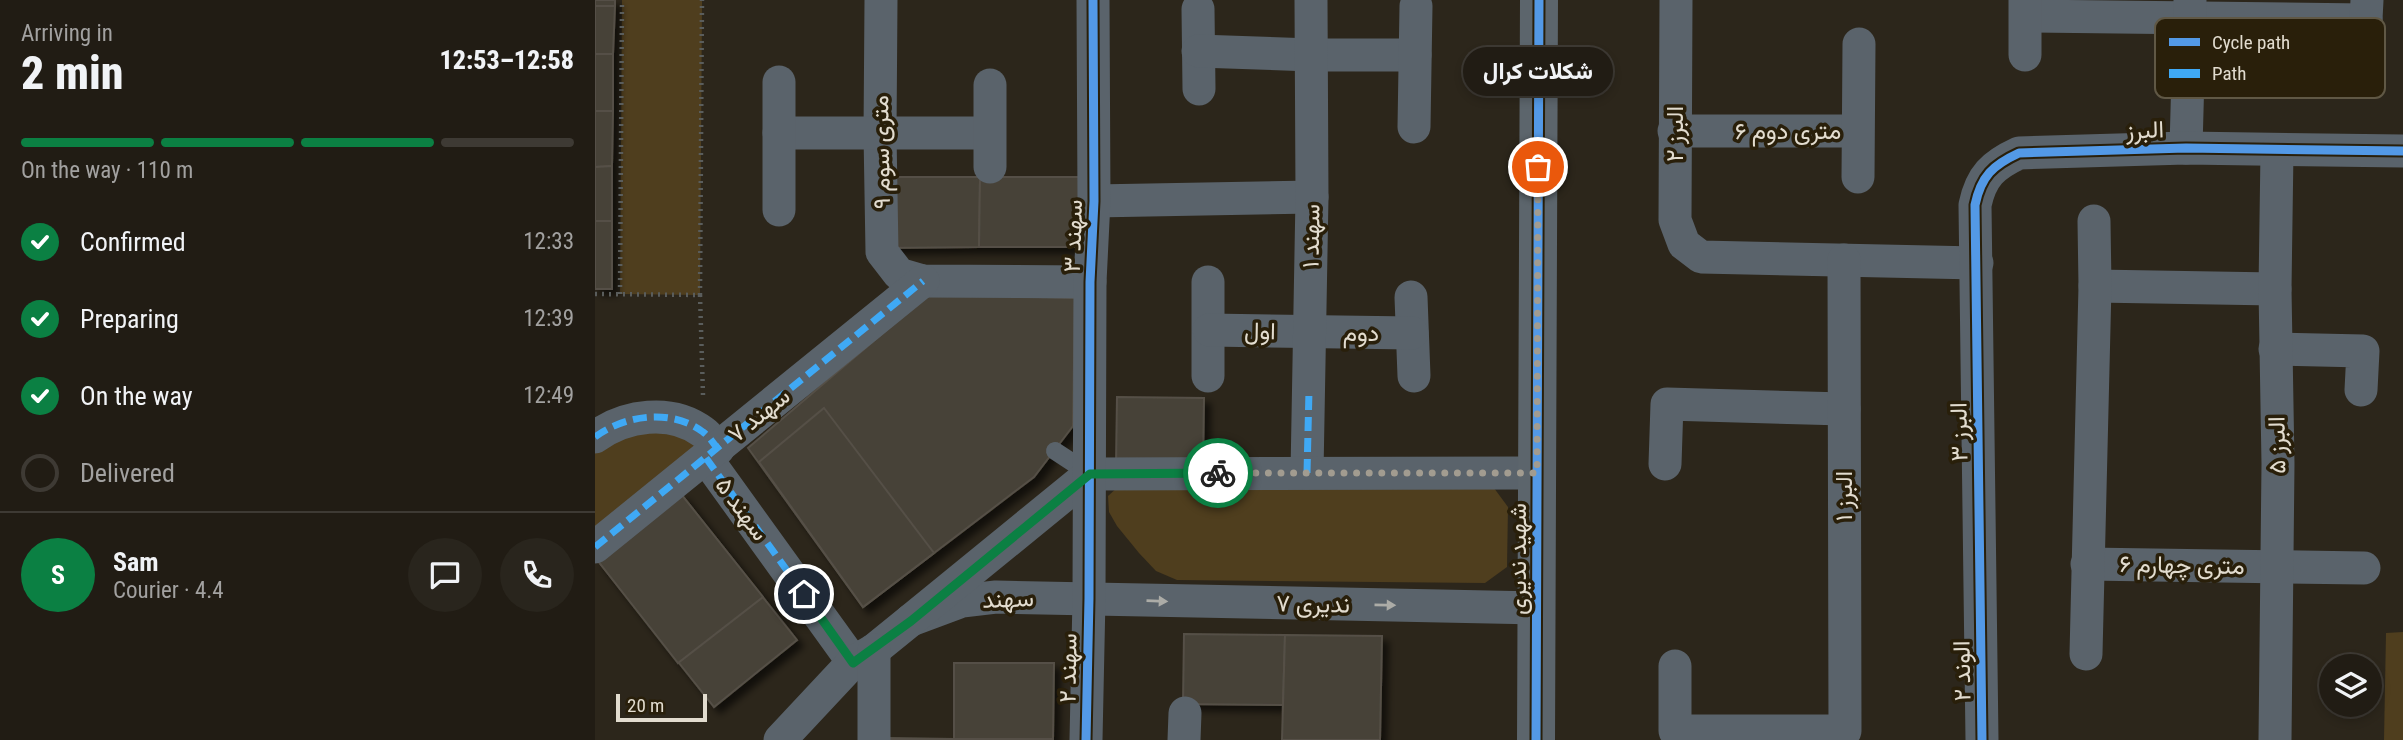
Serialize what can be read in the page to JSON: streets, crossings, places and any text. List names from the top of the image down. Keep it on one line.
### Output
{"streets":{"street":["البرز","۶ متری دوم","البرز ۲","۹ متری سوم","سهند ۳","سهند ۱","اول","دوم","سهند ۷","البرز ۳","البرز ۵","البرز ۱","سهند ۵","شهید ندیری","۶ متری چهارم","سهند","ندیری ۷","سهند ۲","الوند ۲"]},"crossings":[["البرز","البرز ۳"],["البرز","البرز ۵"],["۶ متری دوم","البرز ۲"],["البرز ۲","البرز ۱"],["۹ متری سوم","سهند ۷"],["سهند ۳","سهند"],["سهند ۳","ندیری ۷"],["سهند ۳","سهند ۲"],["سهند ۱","اول"],["سهند ۱","دوم"],["اول","دوم"],["سهند ۷","سهند ۵"],["البرز ۳","الوند ۲"],["البرز ۵","۶ متری چهارم"],["شهید ندیری","ندیری ۷"],["سهند","ندیری ۷"],["سهند","سهند ۲"],["ندیری ۷","سهند ۲"]],"places":["شکلات کرال"],"legend":["Cycle path","Path"],"scale_bar":"20 m","page":{"heading":["2 min","Arriving in","12:53–12:58"],"panel":["Sam","Courier · 4.4"],"bubble":"شکلات کرال","bar":"On the way · 110 m","list":[["Confirmed","12:33"],["Preparing","12:39"],["On the way","12:49"],"Delivered"],"round":"S","scale":"20 m"}}
